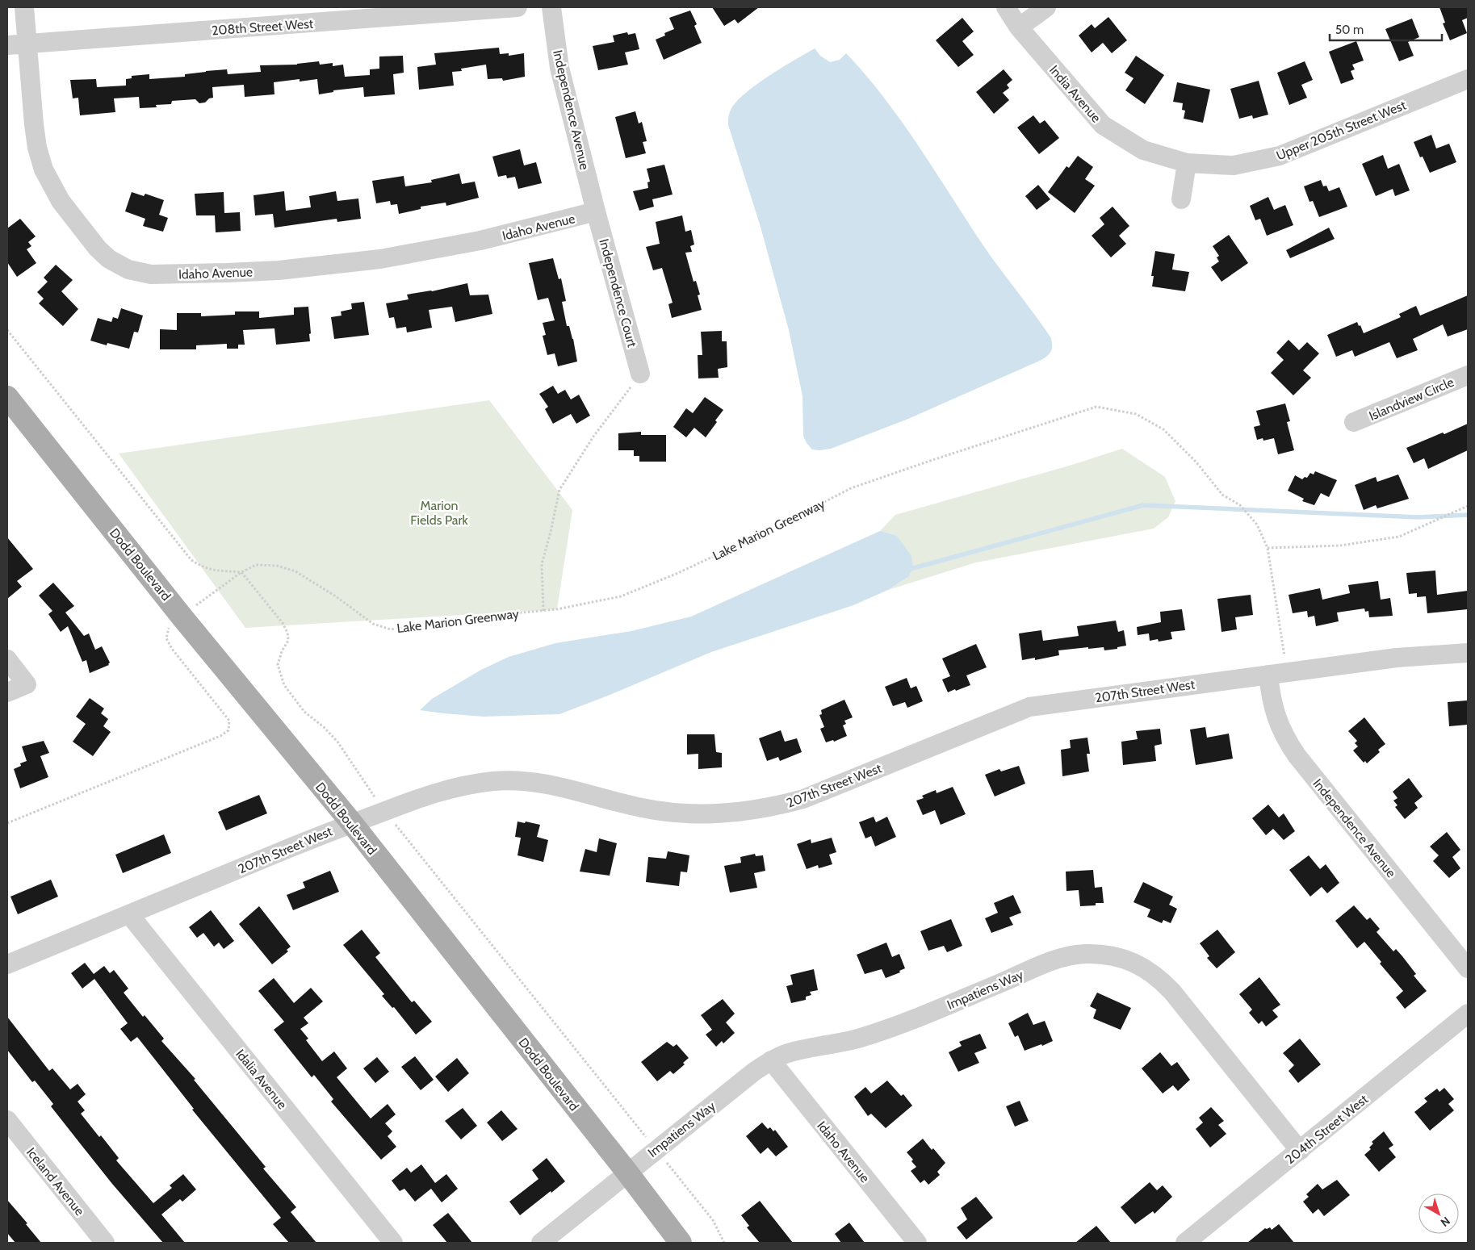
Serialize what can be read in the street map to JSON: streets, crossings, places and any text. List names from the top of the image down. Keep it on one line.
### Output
{"streets":{"main road":["Dodd Boulevard"],"street":["208th Street West","India Avenue","Independence Avenue","Upper 205th Street West","Idaho Avenue","Independence Court","Islandview Circle","207th Street West","Impatiens Way","Idalia Avenue","204th Street West","Iceland Avenue"],"path":["Lake Marion Greenway"]},"crossings":[["208th Street West","Idaho Avenue"],["India Avenue","Upper 205th Street West"],["Independence Avenue","Idaho Avenue"],["Independence Avenue","Independence Court"],["Independence Avenue","207th Street West"],["Idaho Avenue","Independence Court"],["Idaho Avenue","Impatiens Way"],["Lake Marion Greenway","Dodd Boulevard"],["Lake Marion Greenway","207th Street West"],["Dodd Boulevard","207th Street West"],["Dodd Boulevard","Impatiens Way"],["207th Street West","Idalia Avenue"],["Impatiens Way","204th Street West"]],"parks":["Marion Fields Park"],"scale_bar":"50 m","north":"bottom right"}
